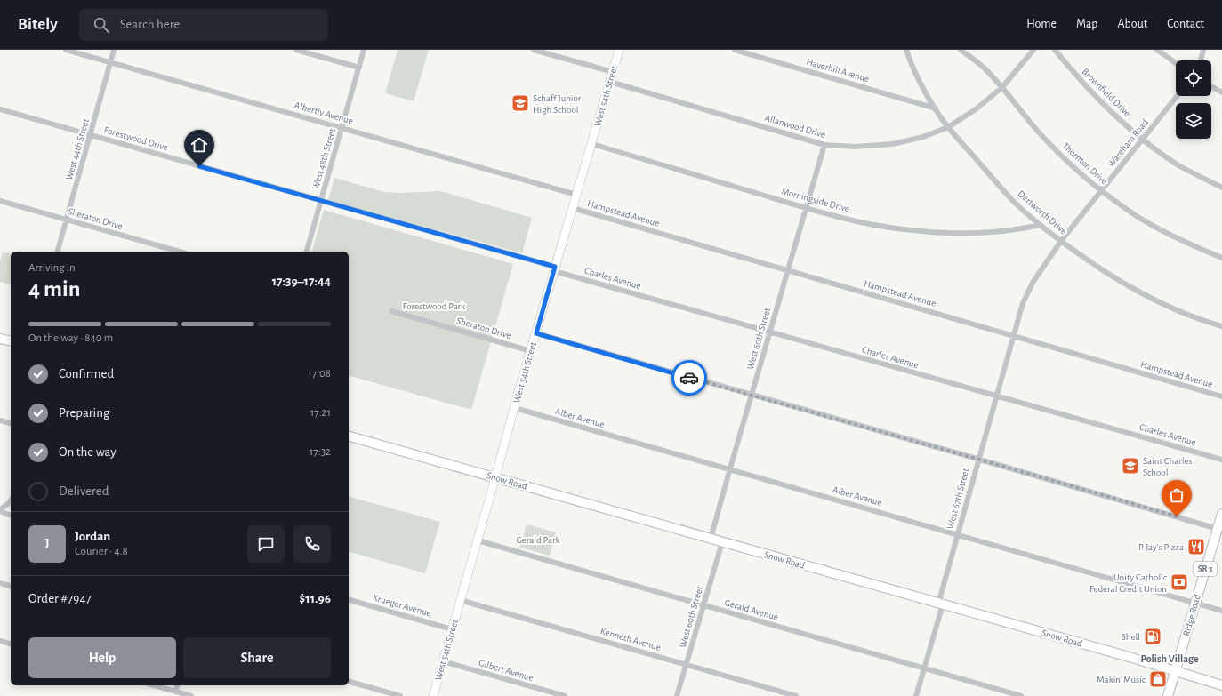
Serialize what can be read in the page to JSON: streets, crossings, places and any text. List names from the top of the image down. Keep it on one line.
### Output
{"streets":{"main road":["Snow Road","SR 3","Ridge Road"],"street":["Haverhill Avenue","Brownfield Drive","West 54th Street","Albertly Avenue","Allanwood Drive","Forestwood Drive","Wareham Road","West 44th Street","West 48th Street","Thornton Drive","Morningside Drive","Dartworth Drive","Hampstead Avenue","Sheraton Drive","Charles Avenue","West 60th Street","Alber Avenue","West 67th Street","Krueger Avenue","Gerald Avenue","Kenneth Avenue","Gilbert Avenue"]},"crossings":[["Haverhill Avenue","Dartworth Drive"],["Brownfield Drive","Wareham Road"],["West 54th Street","Albertly Avenue"],["West 54th Street","Allanwood Drive"],["West 54th Street","Forestwood Drive"],["West 54th Street","Morningside Drive"],["West 54th Street","Hampstead Avenue"],["West 54th Street","Sheraton Drive"],["West 54th Street","Charles Avenue"],["West 54th Street","Alber Avenue"],["West 54th Street","Snow Road"],["West 54th Street","Krueger Avenue"],["West 54th Street","Gerald Avenue"],["West 54th Street","Kenneth Avenue"],["West 54th Street","Gilbert Avenue"],["Albertly Avenue","West 44th Street"],["Albertly Avenue","West 48th Street"],["Allanwood Drive","Thornton Drive"],["Allanwood Drive","Dartworth Drive"],["Allanwood Drive","West 60th Street"],["Forestwood Drive","West 44th Street"],["Forestwood Drive","West 48th Street"],["Forestwood Drive","Charles Avenue"],["Wareham Road","Thornton Drive"],["Wareham Road","Dartworth Drive"],["Wareham Road","Hampstead Avenue"],["Wareham Road","West 67th Street"],["West 44th Street","Sheraton Drive"],["Morningside Drive","Dartworth Drive"],["Morningside Drive","West 60th Street"],["Hampstead Avenue","West 60th Street"],["Hampstead Avenue","West 67th Street"],["Charles Avenue","West 60th Street"],["Charles Avenue","West 67th Street"],["West 60th Street","Alber Avenue"],["West 60th Street","Snow Road"],["West 60th Street","Gerald Avenue"],["West 60th Street","Kenneth Avenue"],["Alber Avenue","West 67th Street"],["Alber Avenue","Ridge Road"],["Snow Road","West 67th Street"],["Snow Road","Ridge Road"],["West 67th Street","Gerald Avenue"]],"districts":["Polish Village"],"parks":["Forestwood Park","Gerald Park"],"places":{"school or university":["Schaff Junior High School","Saint Charles School"],"restaurant":["P. Jay's Pizza"],"bank":["Unity Catholic Federal Credit Union"],"fuel station":["Shell"],"shop":["Makin' Music"]},"page":{"header":"Bitely","search":"Search here","nav":["Home","Map","About","Contact"],"heading":["4 min","Arriving in","17:39–17:44"],"panel":["Jordan","Courier · 4.8","Order #7947","$11.96"],"bar":"On the way · 840 m","list":[["Confirmed","17:08"],["Preparing","17:21"],["On the way","17:32"],"Delivered"],"round":"J","buttons":["Help","Share"]}}
